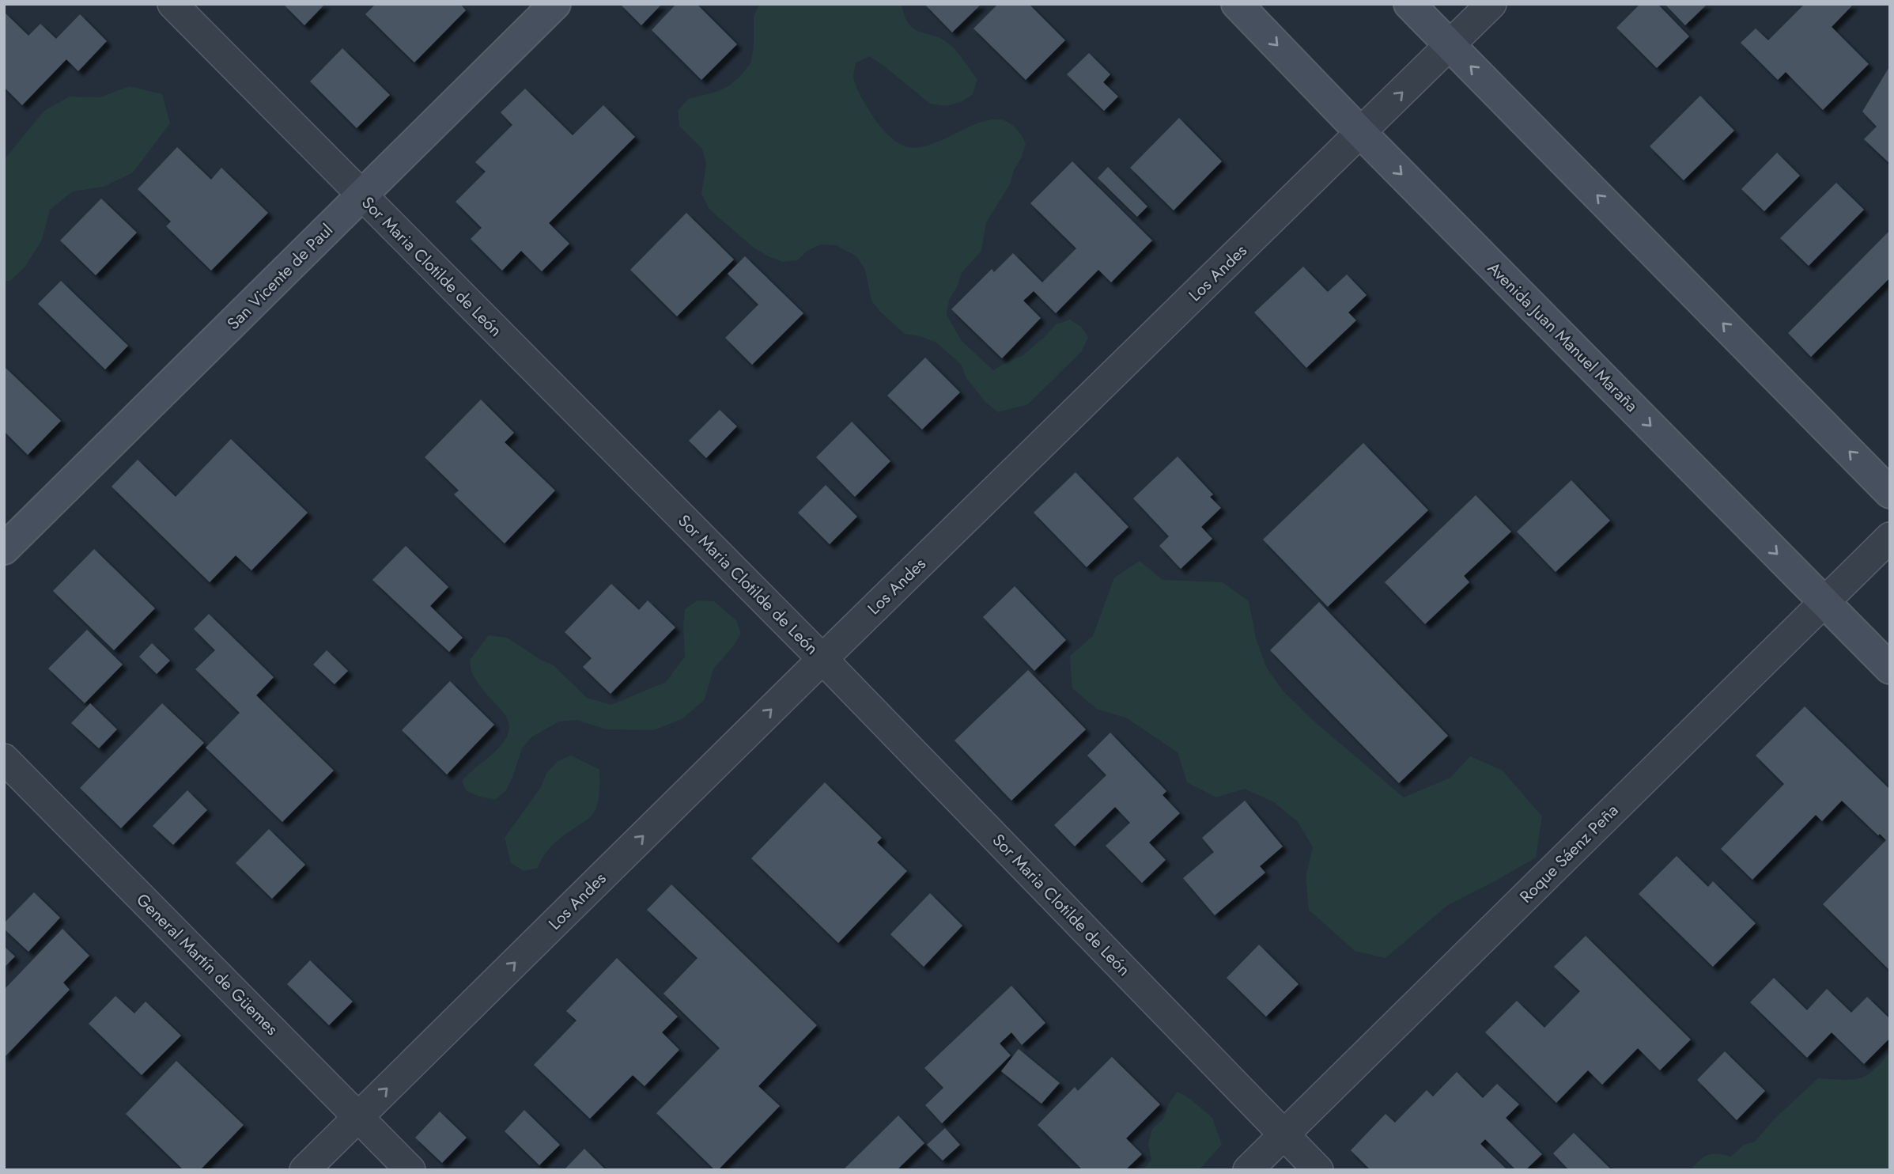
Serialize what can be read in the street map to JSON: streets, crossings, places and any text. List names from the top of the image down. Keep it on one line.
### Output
{"streets":{"street":["Sor Maria Clotilde de León","Los Andes","San Vicente de Paul","Avenida Juan Manuel Maraña","Roque Sáenz Peña","General Martín de Güemes"]},"crossings":[["Sor Maria Clotilde de León","Los Andes"],["Sor Maria Clotilde de León","San Vicente de Paul"],["Sor Maria Clotilde de León","Roque Sáenz Peña"],["Los Andes","Avenida Juan Manuel Maraña"],["Los Andes","General Martín de Güemes"],["Avenida Juan Manuel Maraña","Roque Sáenz Peña"]],"one_way":["Los Andes"]}
